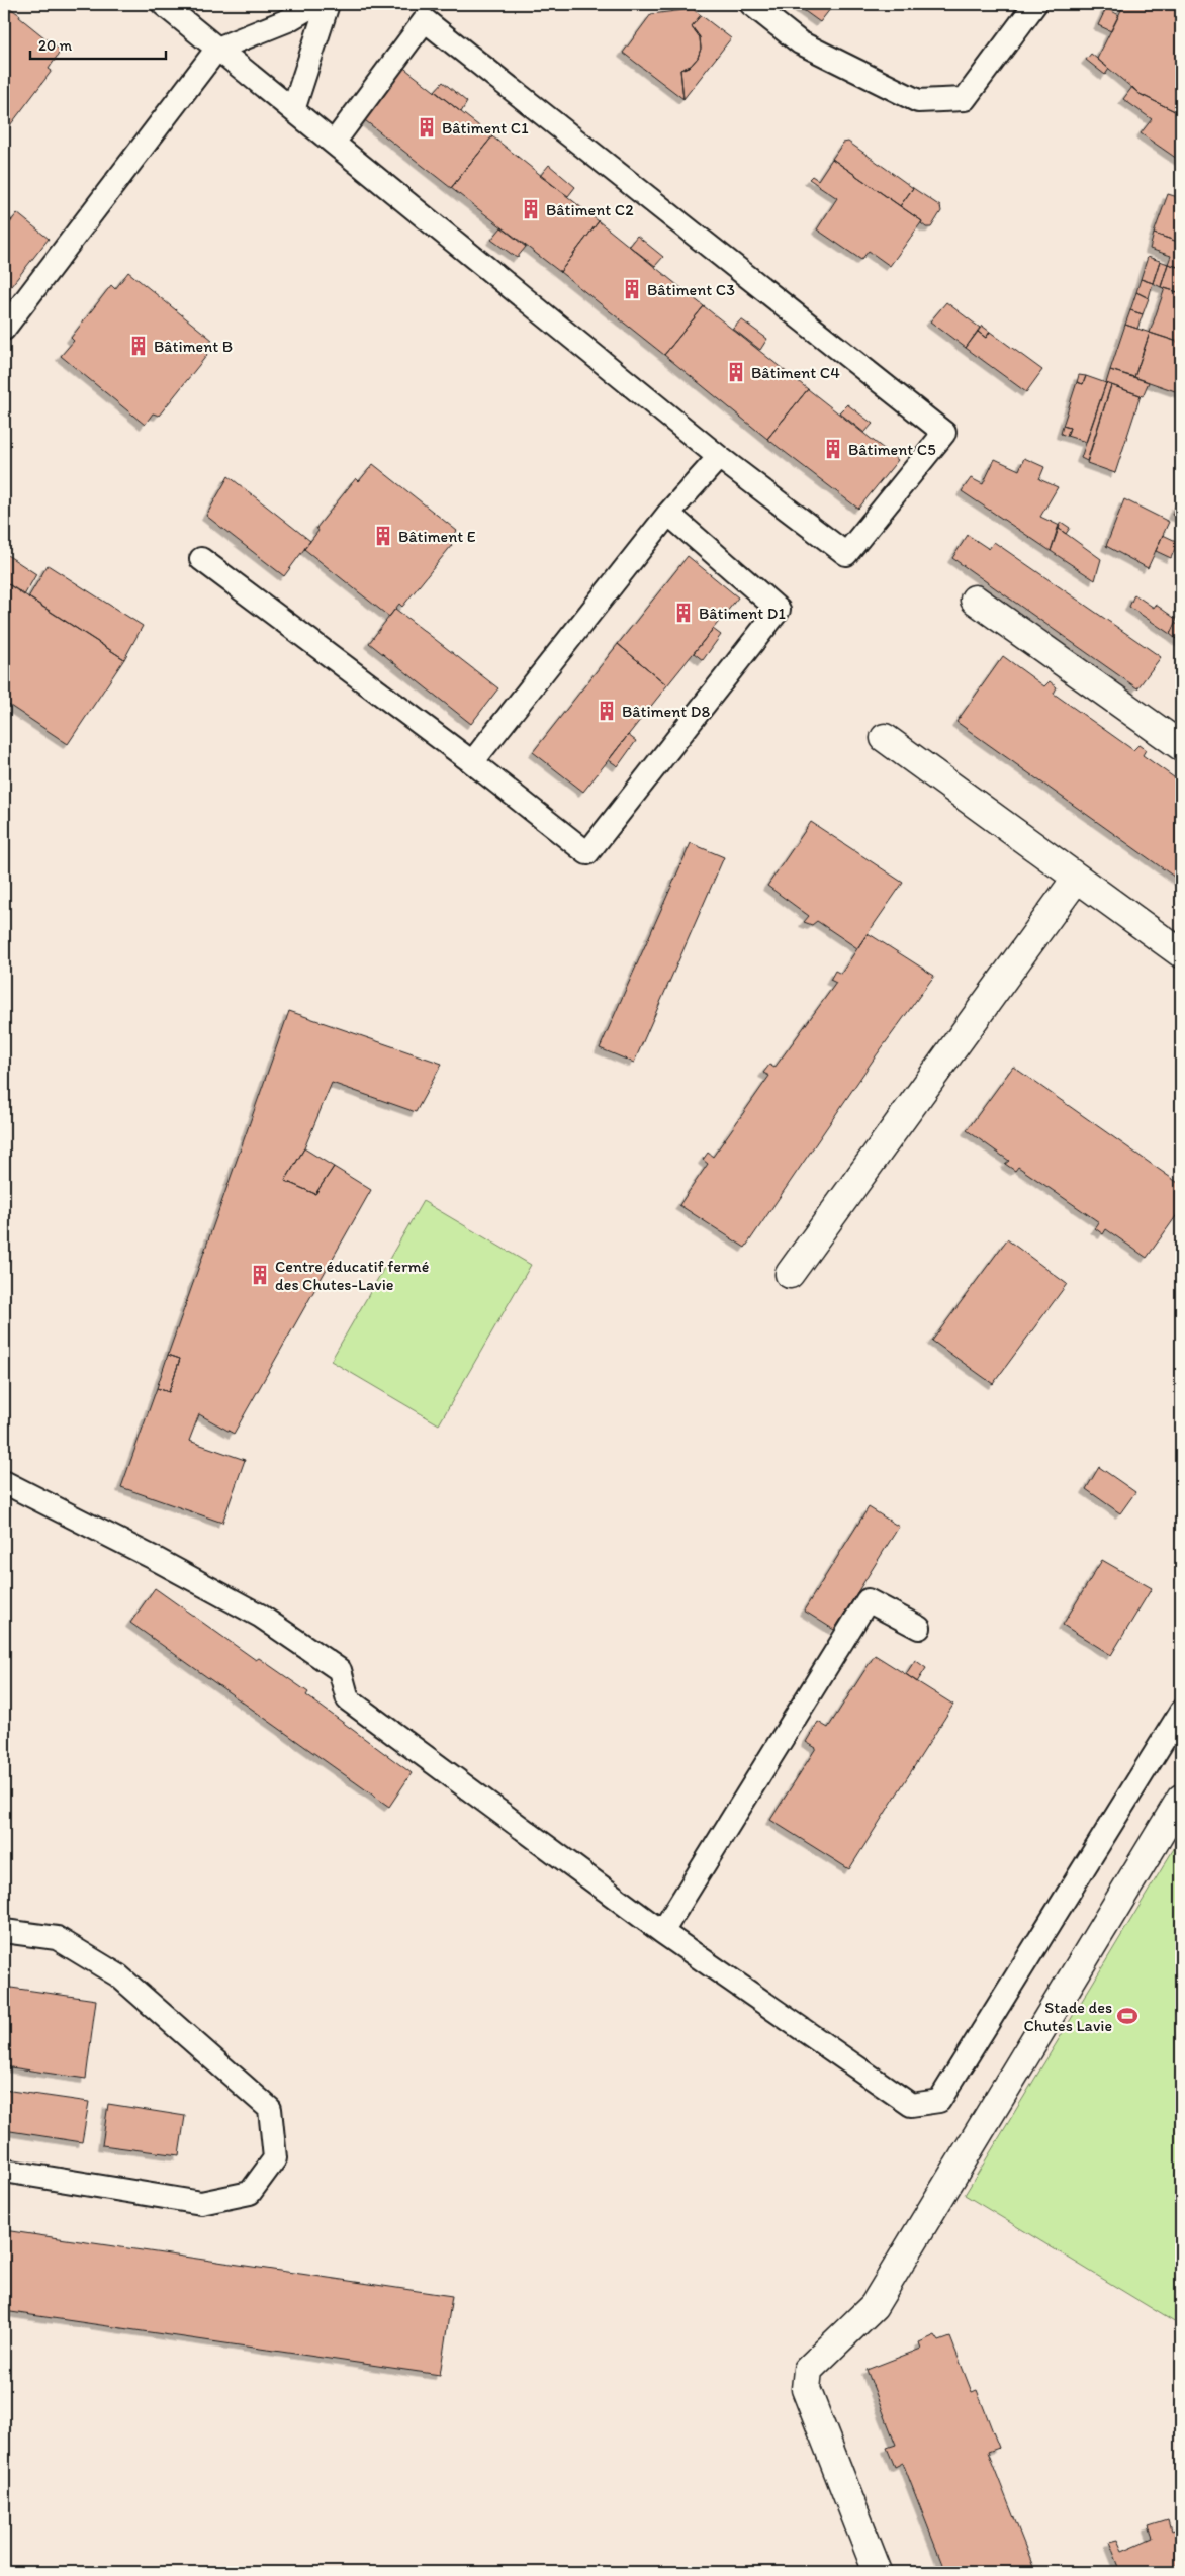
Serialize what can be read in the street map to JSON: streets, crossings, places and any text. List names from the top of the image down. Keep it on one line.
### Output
{"places":{"building":["Bâtiment C1","Bâtiment C2","Bâtiment C3","Bâtiment B","Bâtiment C4","Bâtiment C5","Bâtiment E","Bâtiment D1","Bâtiment D8","Centre éducatif fermé des Chutes-Lavie"],"sports":["Stade des Chutes Lavie"]},"scale_bar":"20 m"}
